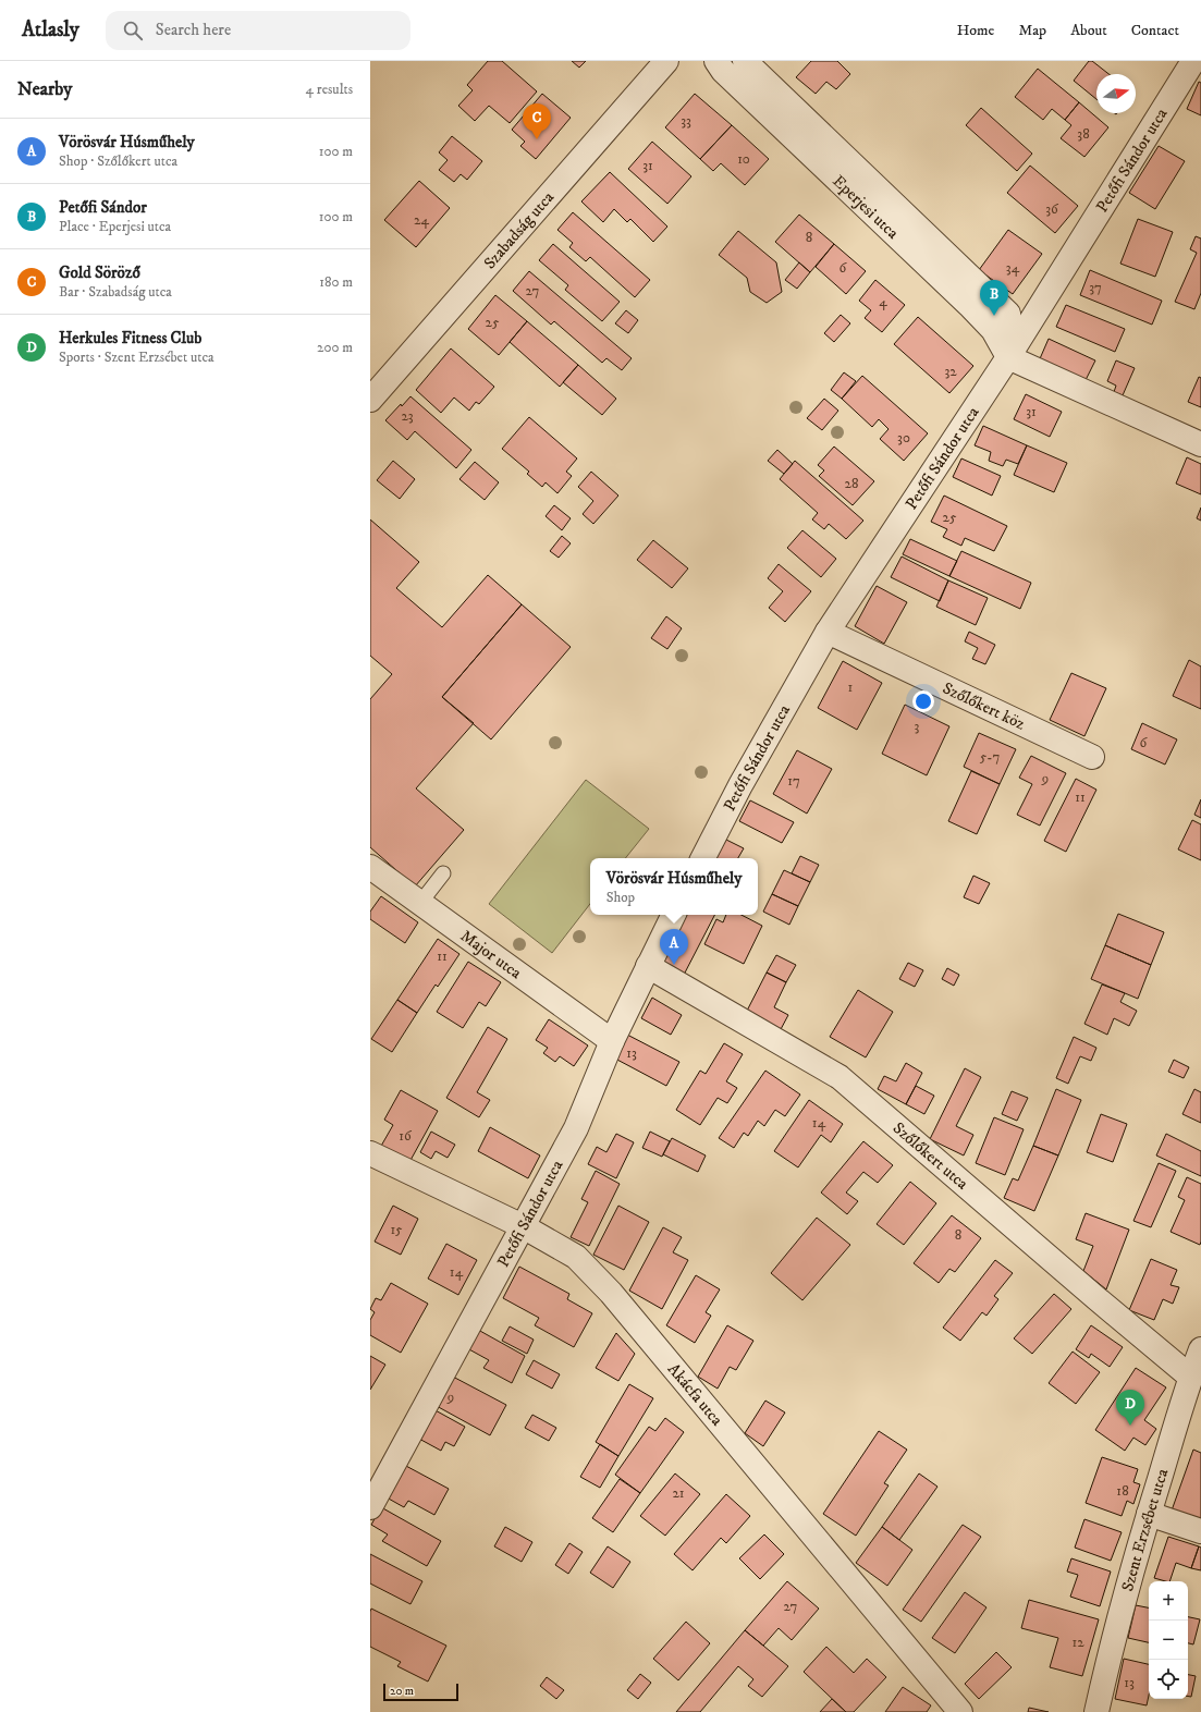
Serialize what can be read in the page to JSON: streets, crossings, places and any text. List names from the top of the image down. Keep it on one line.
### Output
{"streets":{"street":["Petőfi Sándor utca","Eperjesi utca","Szabadság utca","Szőlőkert köz","Major utca","Szőlőkert utca","Akácfa utca","Szent Erzsébet utca"]},"crossings":[["Petőfi Sándor utca","Eperjesi utca"],["Petőfi Sándor utca","Szőlőkert köz"],["Petőfi Sándor utca","Major utca"],["Petőfi Sándor utca","Szőlőkert utca"],["Petőfi Sándor utca","Akácfa utca"],["Szőlőkert utca","Szent Erzsébet utca"]],"house_numbers":["33","38","10","31","36","24","8","6","34","37","27","4","25","32","31","23","30","28","25","1","3","6","5-7","9","17","11","11","13","14","16","15","8","14","9","18","21","27","12","13"],"scale_bar":"20 m","north":"right","page":{"header":"Atlasly","search":"Search here","nav":["Home","Map","About","Contact"],"heading":["Nearby","4 results"],"pins":["C","B","A","D"],"list":[{"mark":"A","name":"Vörösvár Húsműhely","note":"Shop · Szőlőkert utca","value":"100 m"},{"mark":"B","name":"Petőfi Sándor","note":"Place · Eperjesi utca","value":"100 m"},{"mark":"C","name":"Gold Söröző","note":"Bar · Szabadság utca","value":"180 m"},{"mark":"D","name":"Herkules Fitness Club","note":"Sports · Szent Erzsébet utca","value":"200 m"}],"popup":["Vörösvár Húsműhely","Shop"],"map_buttons":["+","−"],"scale":"20 m"}}
